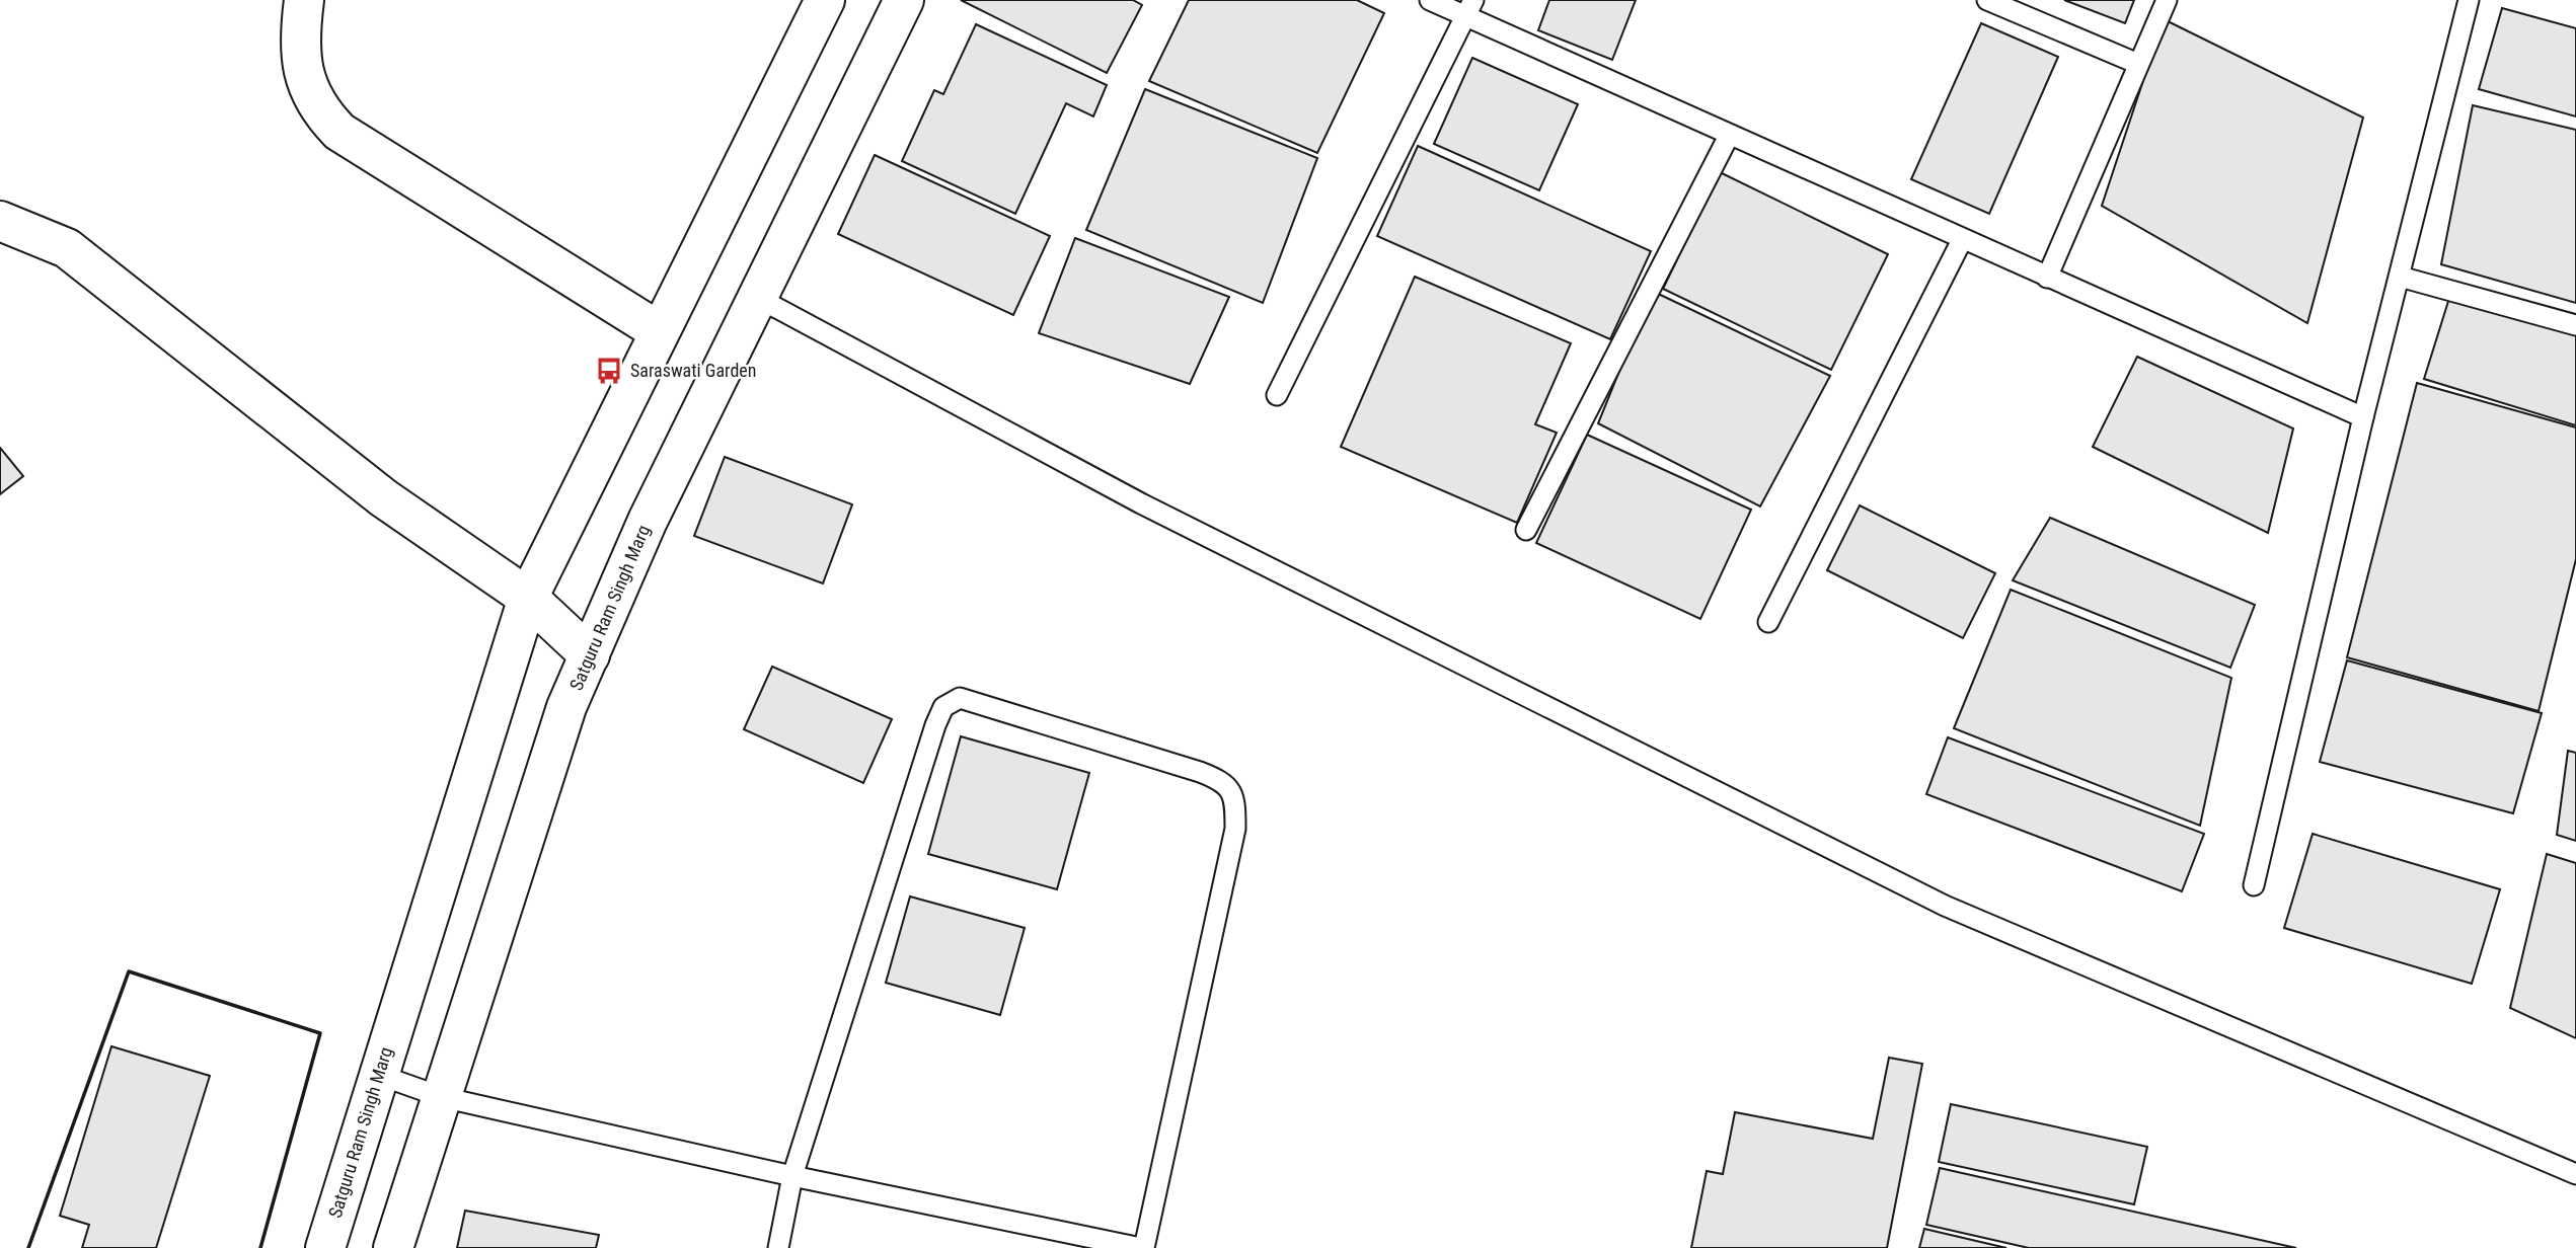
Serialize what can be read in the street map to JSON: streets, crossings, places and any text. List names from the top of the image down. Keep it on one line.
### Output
{"streets":{"main road":["Satguru Ram Singh Marg"]},"places":{"bus stop":["Saraswati Garden"]}}
